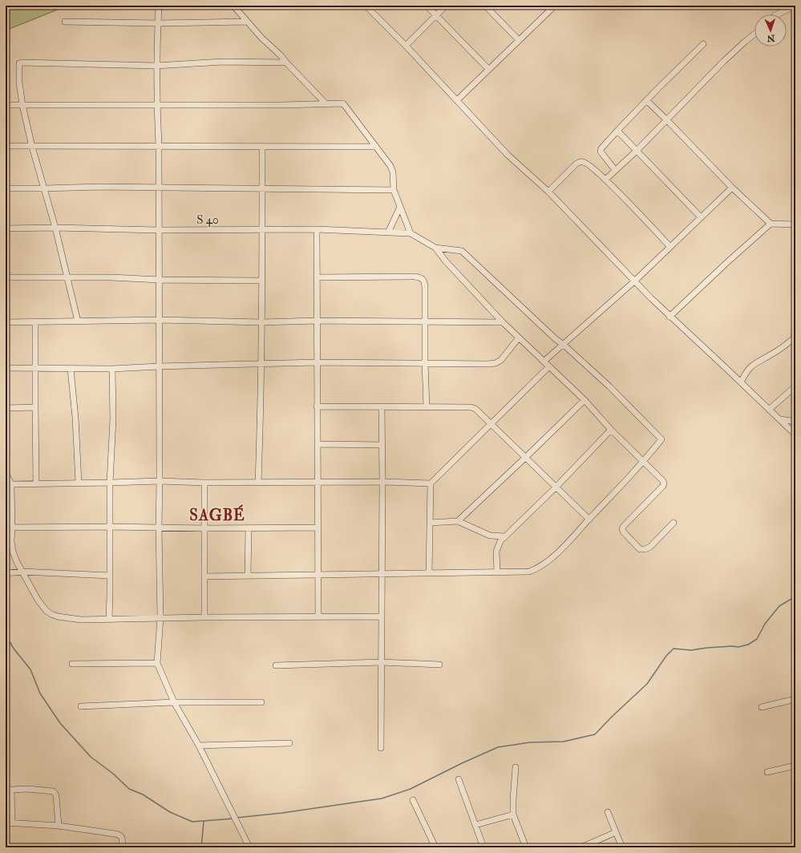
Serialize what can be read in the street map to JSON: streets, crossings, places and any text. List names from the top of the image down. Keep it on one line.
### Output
{"streets":{"street":["S 40"]},"districts":["SAGBÉ"],"north":"bottom"}
